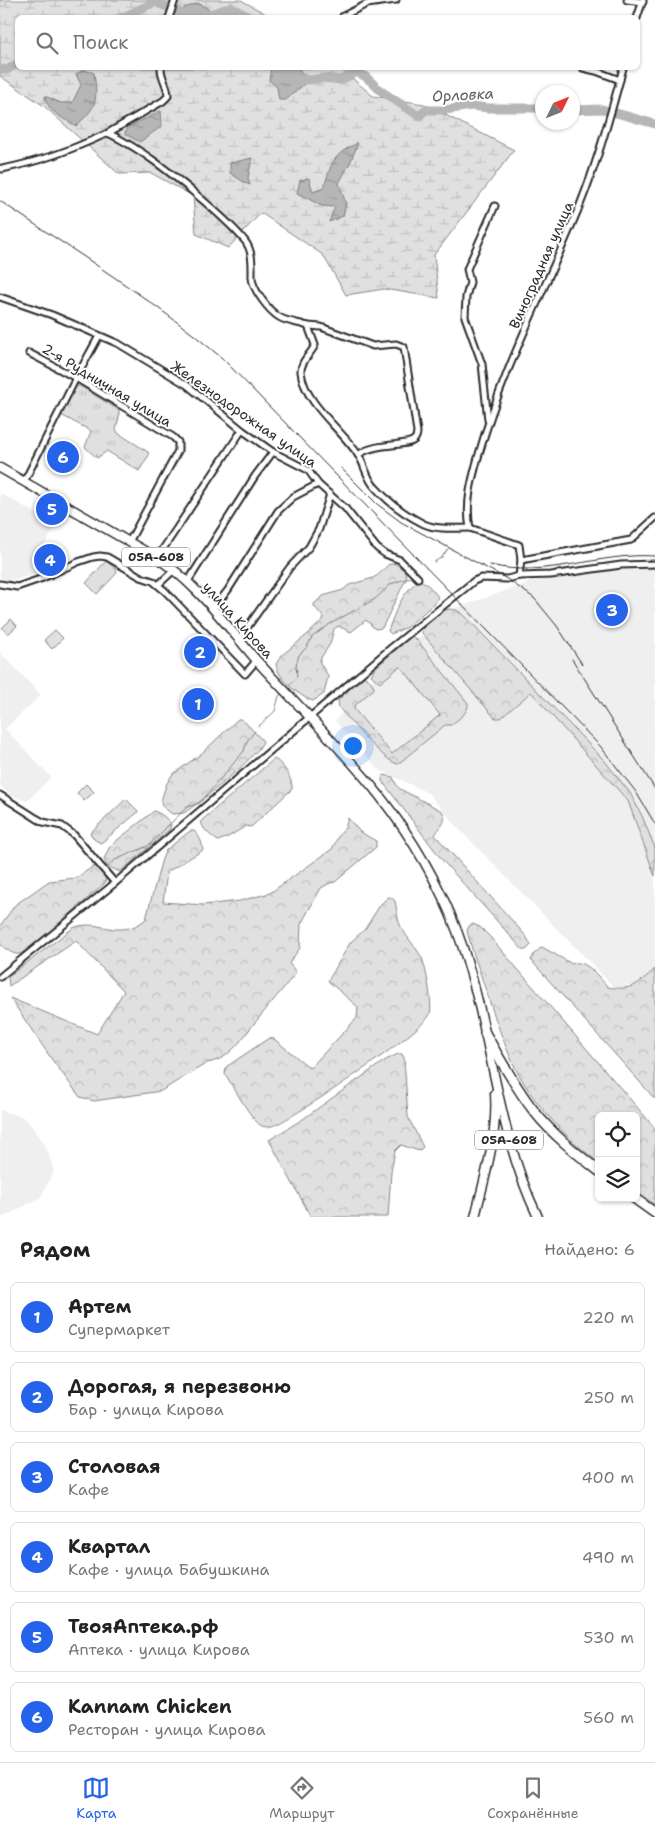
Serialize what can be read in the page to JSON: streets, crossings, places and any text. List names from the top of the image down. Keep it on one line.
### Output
{"streets":{"main road":["05А-608","улица Кирова"],"street":["Виноградная улица","2-я Рудничная улица","Железнодорожная улица"]},"crossings":[["2-я Рудничная улица","улица Кирова"],["05А-608","улица Кирова"]],"water":["Орловка"],"north":"top right","page":{"search":"Поиск","pins":["6","5","4","3","2","1"],"heading":["Рядом","Найдено: 6"],"list":[{"mark":"1","name":"Артем","note":"Супермаркет","value":"220 m"},{"mark":"2","name":"Дорогая, я перезвоню","note":"Бар · улица Кирова","value":"250 m"},{"mark":"3","name":"Столовая","note":"Кафе","value":"400 m"},{"mark":"4","name":"Квартал","note":"Кафе · улица Бабушкина","value":"490 m"},{"mark":"5","name":"ТвояАптека.рф","note":"Аптека · улица Кирова","value":"530 m"},{"mark":"6","name":"Kannam Chicken","note":"Ресторан · улица Кирова","value":"560 m"}],"nav":["Карта","Маршрут","Сохранённые"]}}
